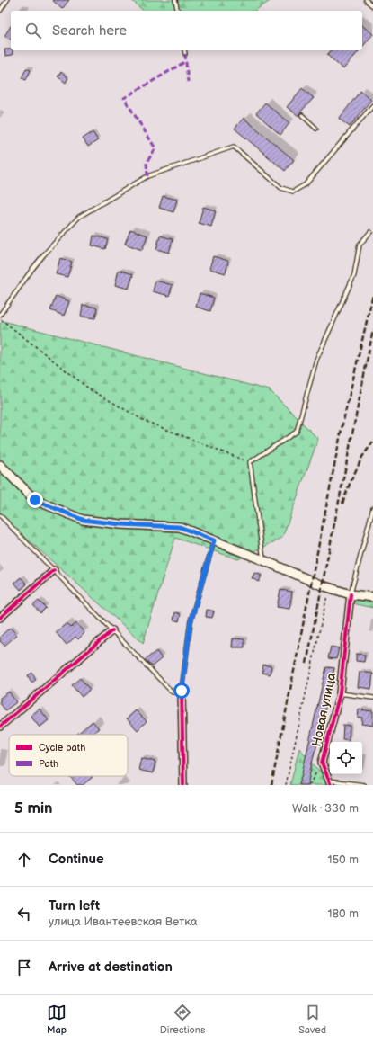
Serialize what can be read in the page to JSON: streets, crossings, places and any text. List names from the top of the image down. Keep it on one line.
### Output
{"streets":{"street":["Новая улица"]},"legend":["Cycle path","Path"],"page":{"search":"Search here","heading":["5 min","Walk · 330 m"],"list":[["Continue","150 m"],["Turn left","улица Ивантеевская Ветка","180 m"],"Arrive at destination"],"nav":["Map","Directions","Saved"]}}
